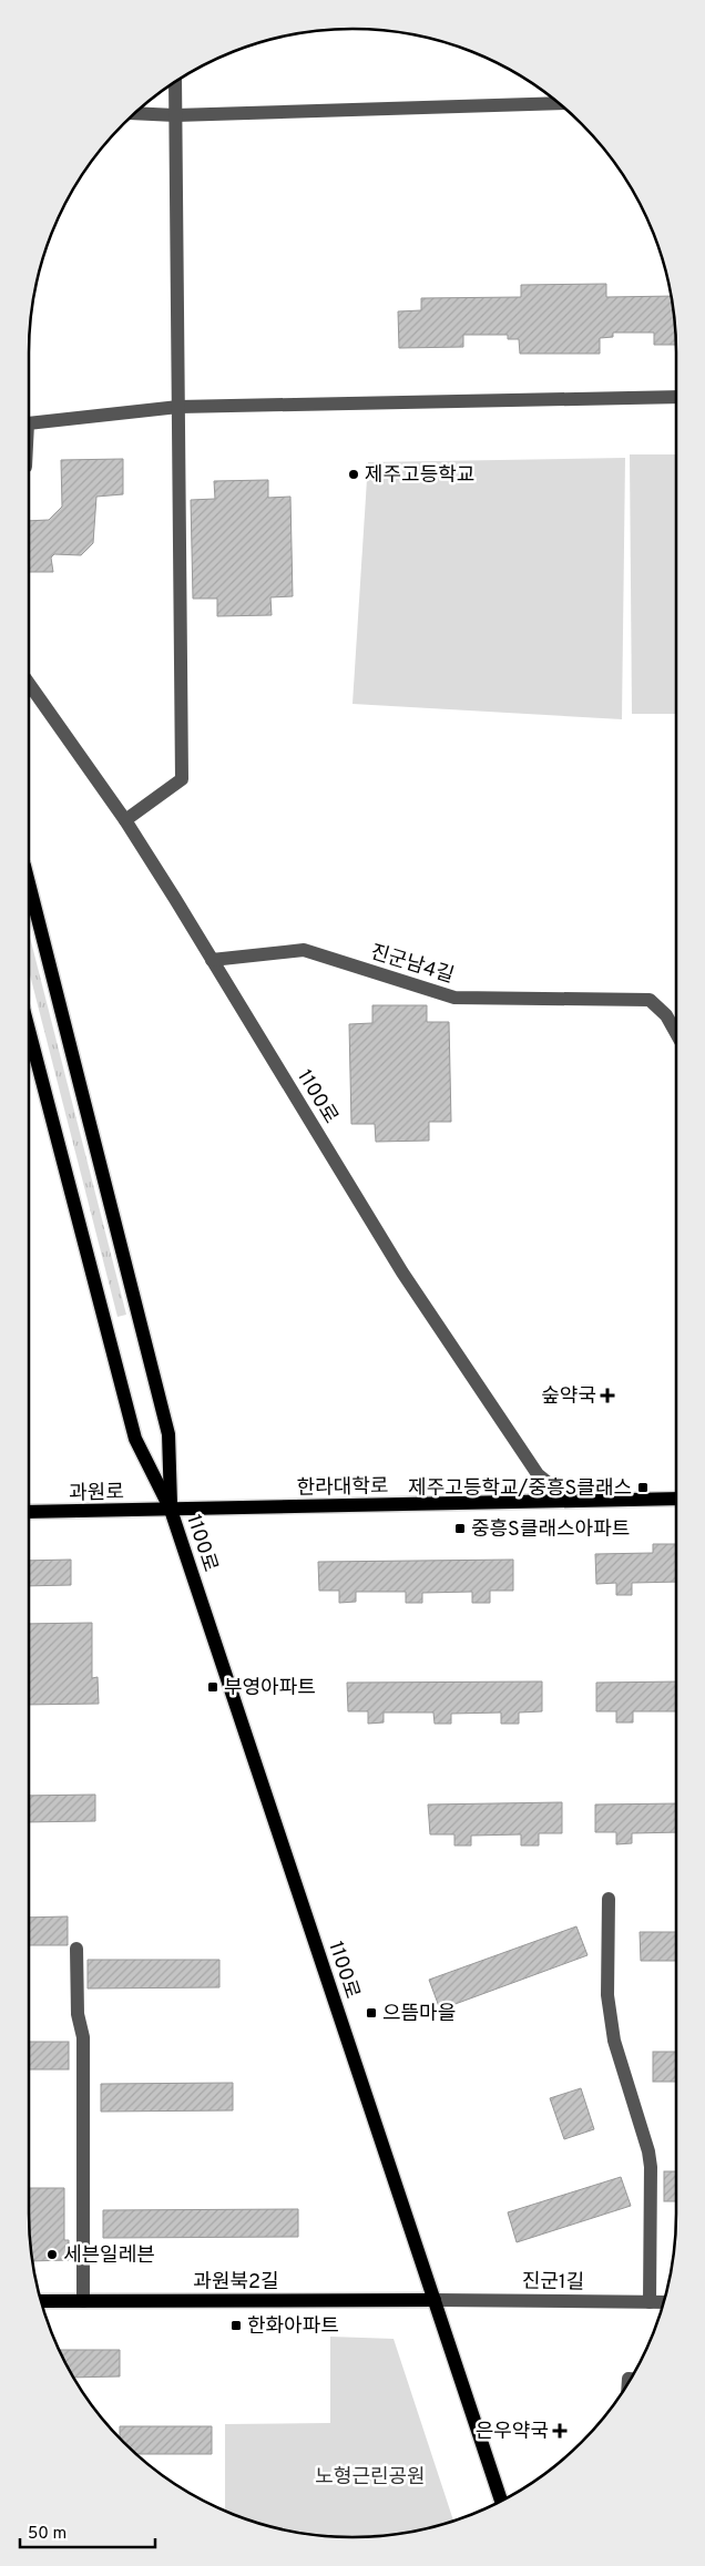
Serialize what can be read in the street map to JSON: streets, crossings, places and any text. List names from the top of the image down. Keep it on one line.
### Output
{"streets":{"main road":["1100로","한라대학로","과원로","과원북2길"],"street":["진군남4길","진군1길"]},"crossings":[["진군남4길","1100로"],["1100로","한라대학로"],["1100로","과원로"],["1100로","과원북2길"],["1100로","진군1길"],["한라대학로","과원로"],["과원북2길","진군1길"]],"parks":["노형근린공원"],"places":{"other":["제주고등학교","세븐일레븐"],"health":["숲약국","은우약국"],"transit":["제주고등학교/중흥S클래스","중흥S클래스아파트","부영아파트","으뜸마을","한화아파트"]},"scale_bar":"50 m"}
